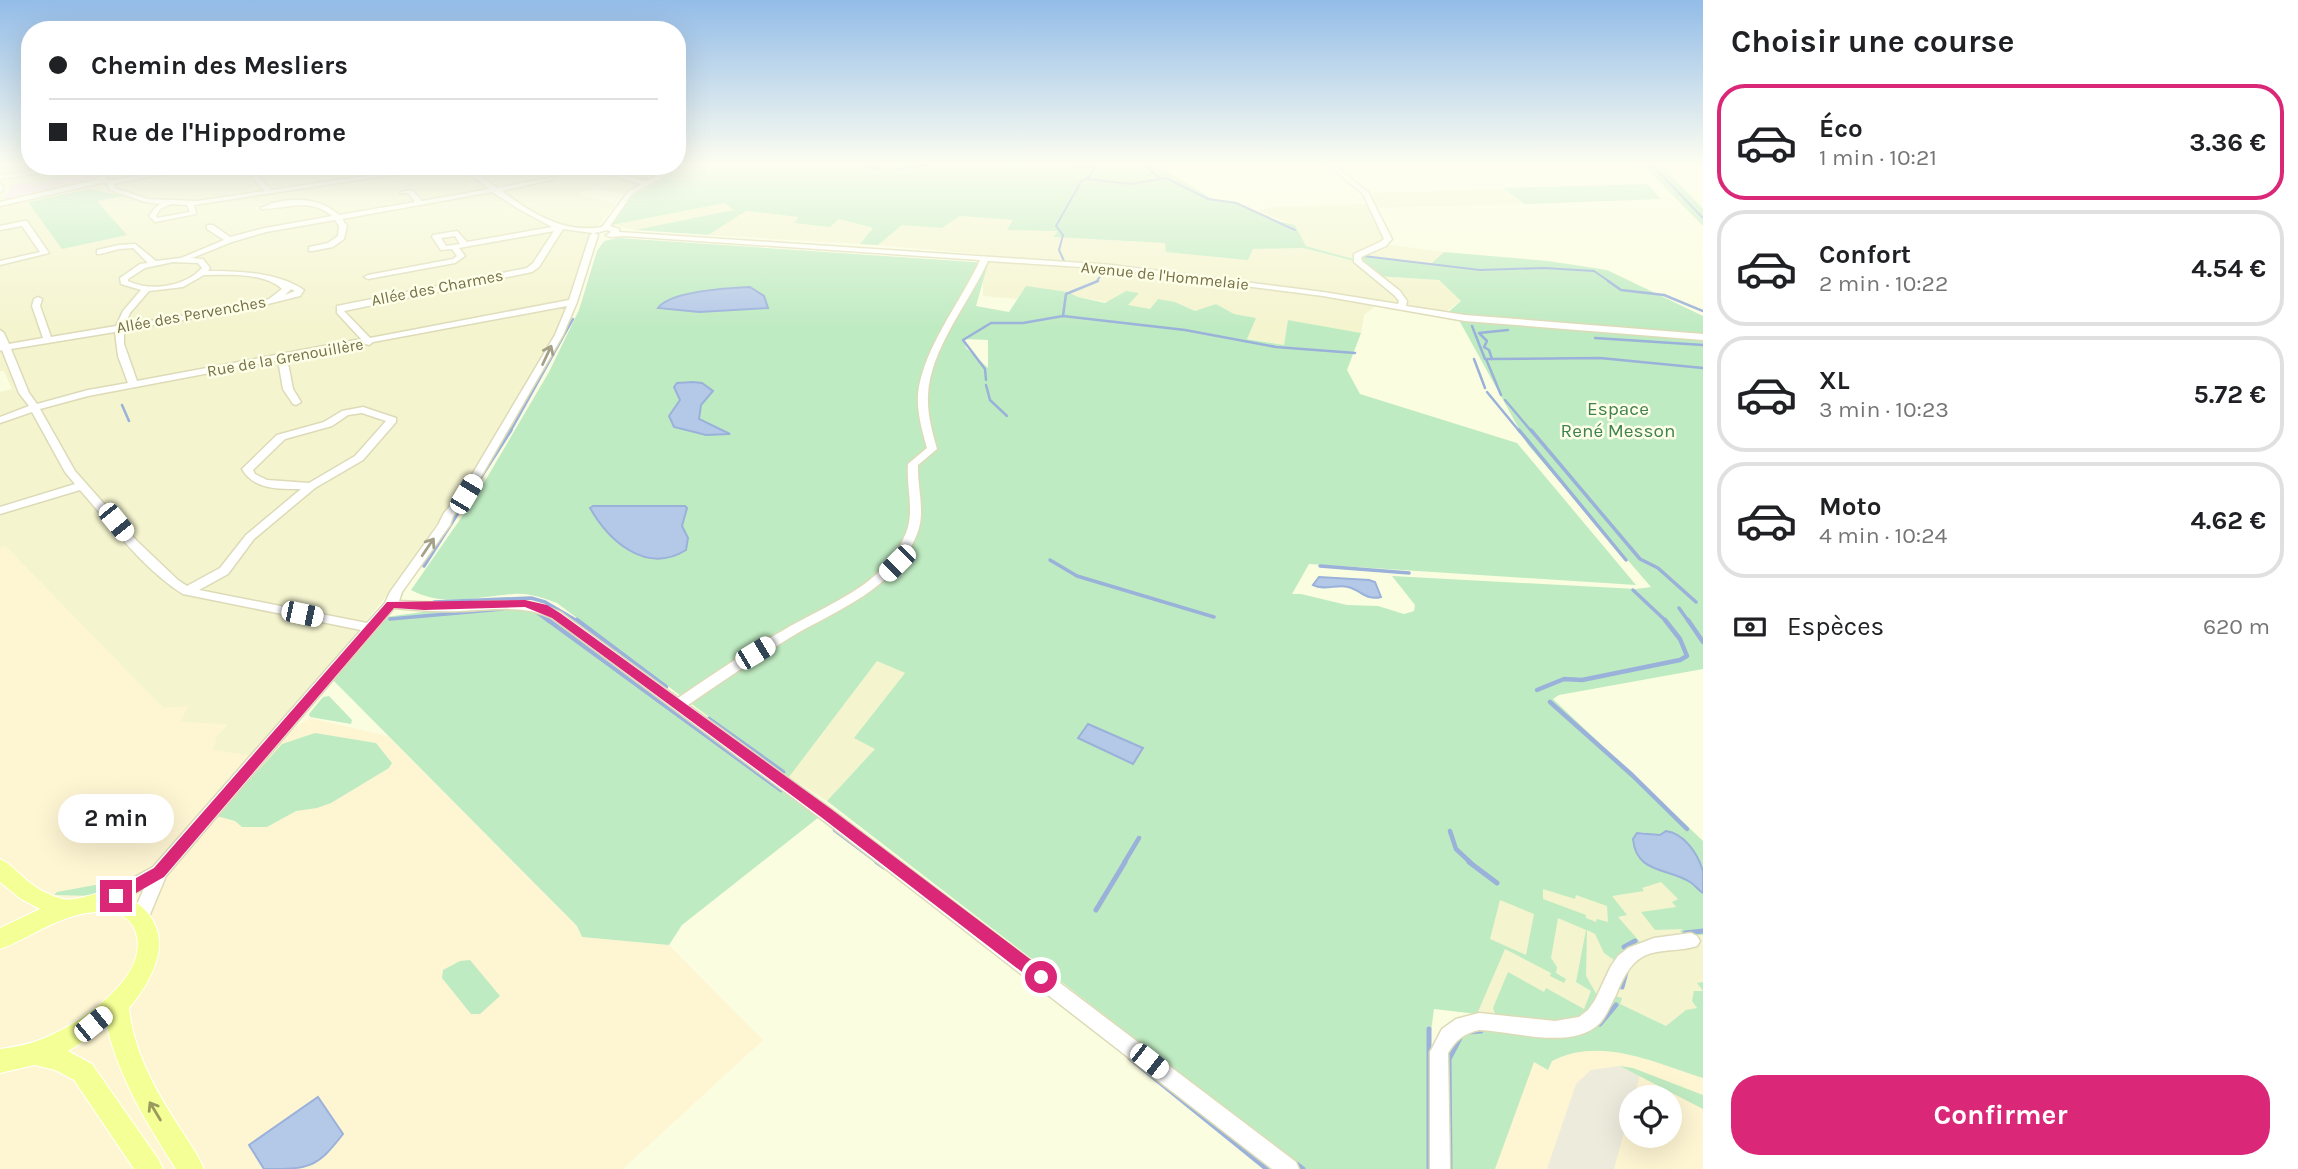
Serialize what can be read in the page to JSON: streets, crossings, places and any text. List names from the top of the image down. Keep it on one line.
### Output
{"streets":{"street":["Avenue de l'Hommelaie","Allée des Charmes","Allée des Pervenches","Rue de la Grenouillère"]},"crossings":[["Avenue de l'Hommelaie","Allée des Charmes"],["Allée des Charmes","Rue de la Grenouillère"]],"parks":["Espace René Messon"],"page":{"heading":"Choisir une course","banner":["Chemin des Mesliers","Rue de l'Hippodrome"],"list":[{"name":"Éco","note":"1 min · 10:21","value":"3.36 €"},{"name":"Confort","note":"2 min · 10:22","value":"4.54 €"},{"name":"XL","note":"3 min · 10:23","value":"5.72 €"},{"name":"Moto","note":"4 min · 10:24","value":"4.62 €"}],"pay":["Espèces","620 m"],"bubble":"2 min","buttons":"Confirmer"}}
